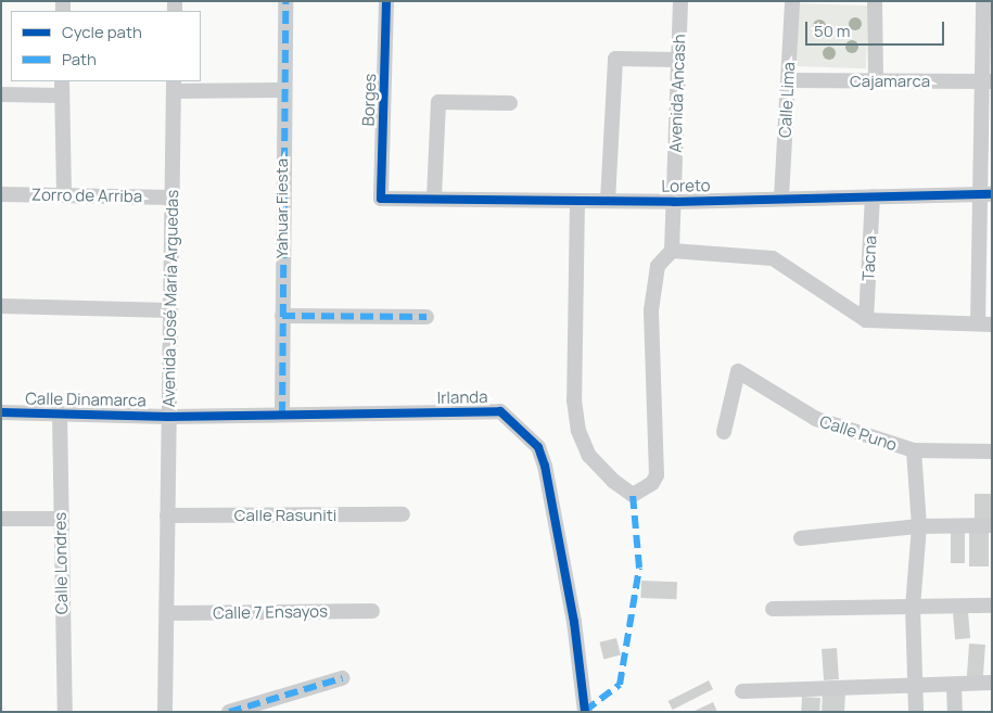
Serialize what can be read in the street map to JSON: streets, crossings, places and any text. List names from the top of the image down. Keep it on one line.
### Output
{"streets":{"street":["Cajamarca","Avenida Ancash","Borges","Calle Lima","Loreto","Zorro de Arriba","Yahuar Fiesta","Tacna","Avenida José María Arguedas","Irlanda","Calle Dinamarca","Calle Puno","Calle Rasuniti","Calle Londres","Calle 7 Ensayos"]},"crossings":[["Cajamarca","Calle Lima"],["Avenida Ancash","Loreto"],["Borges","Loreto"],["Calle Lima","Loreto"],["Loreto","Tacna"],["Zorro de Arriba","Avenida José María Arguedas"],["Yahuar Fiesta","Irlanda"],["Avenida José María Arguedas","Irlanda"],["Avenida José María Arguedas","Calle Dinamarca"],["Avenida José María Arguedas","Calle Rasuniti"],["Avenida José María Arguedas","Calle 7 Ensayos"],["Irlanda","Calle Dinamarca"],["Calle Dinamarca","Calle Londres"]],"legend":["Cycle path","Path"],"scale_bar":"50 m"}
